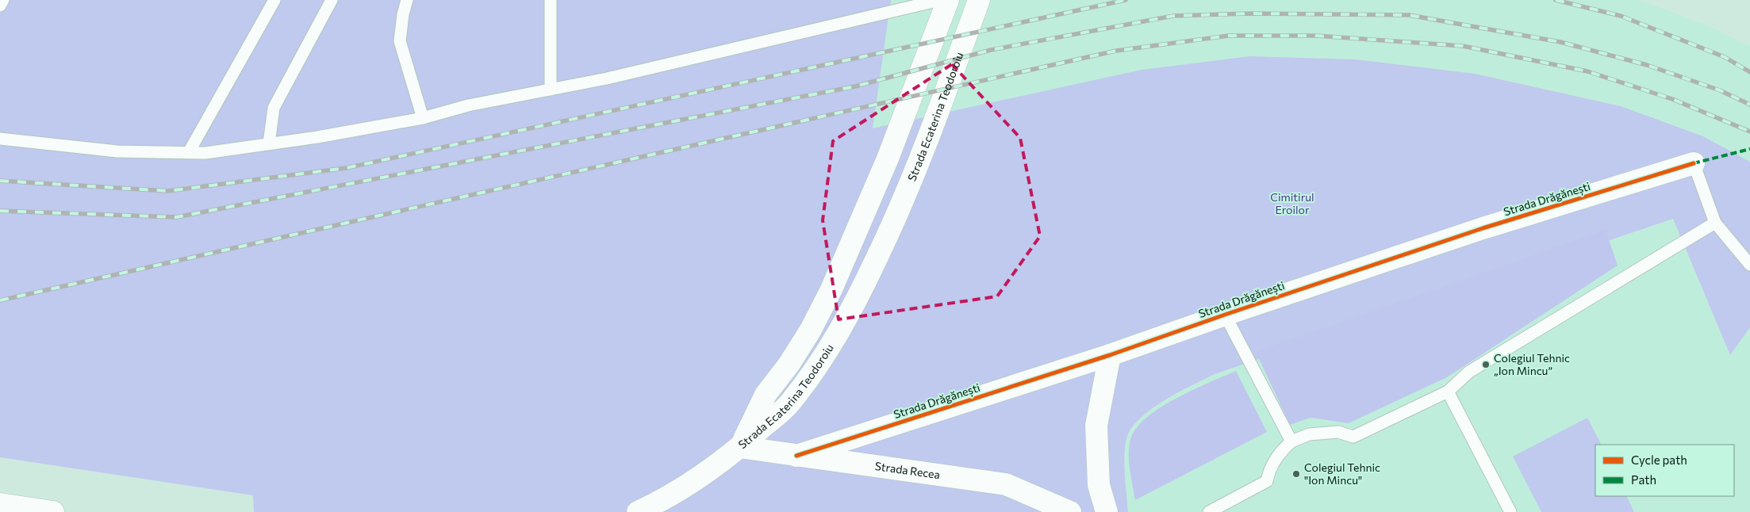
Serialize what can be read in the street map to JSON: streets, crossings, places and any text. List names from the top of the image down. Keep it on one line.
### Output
{"streets":{"main road":["Strada Ecaterina Teodoroiu","Strada Drăgănești","Strada Recea"]},"crossings":[["Strada Ecaterina Teodoroiu","Strada Recea"],["Strada Drăgănești","Strada Recea"]],"parks":["Cimitirul Eroilor"],"places":["Colegiul Tehnic „Ion Mincu”","Colegiul Tehnic \"Ion Mincu\""],"legend":["Cycle path","Path"]}
